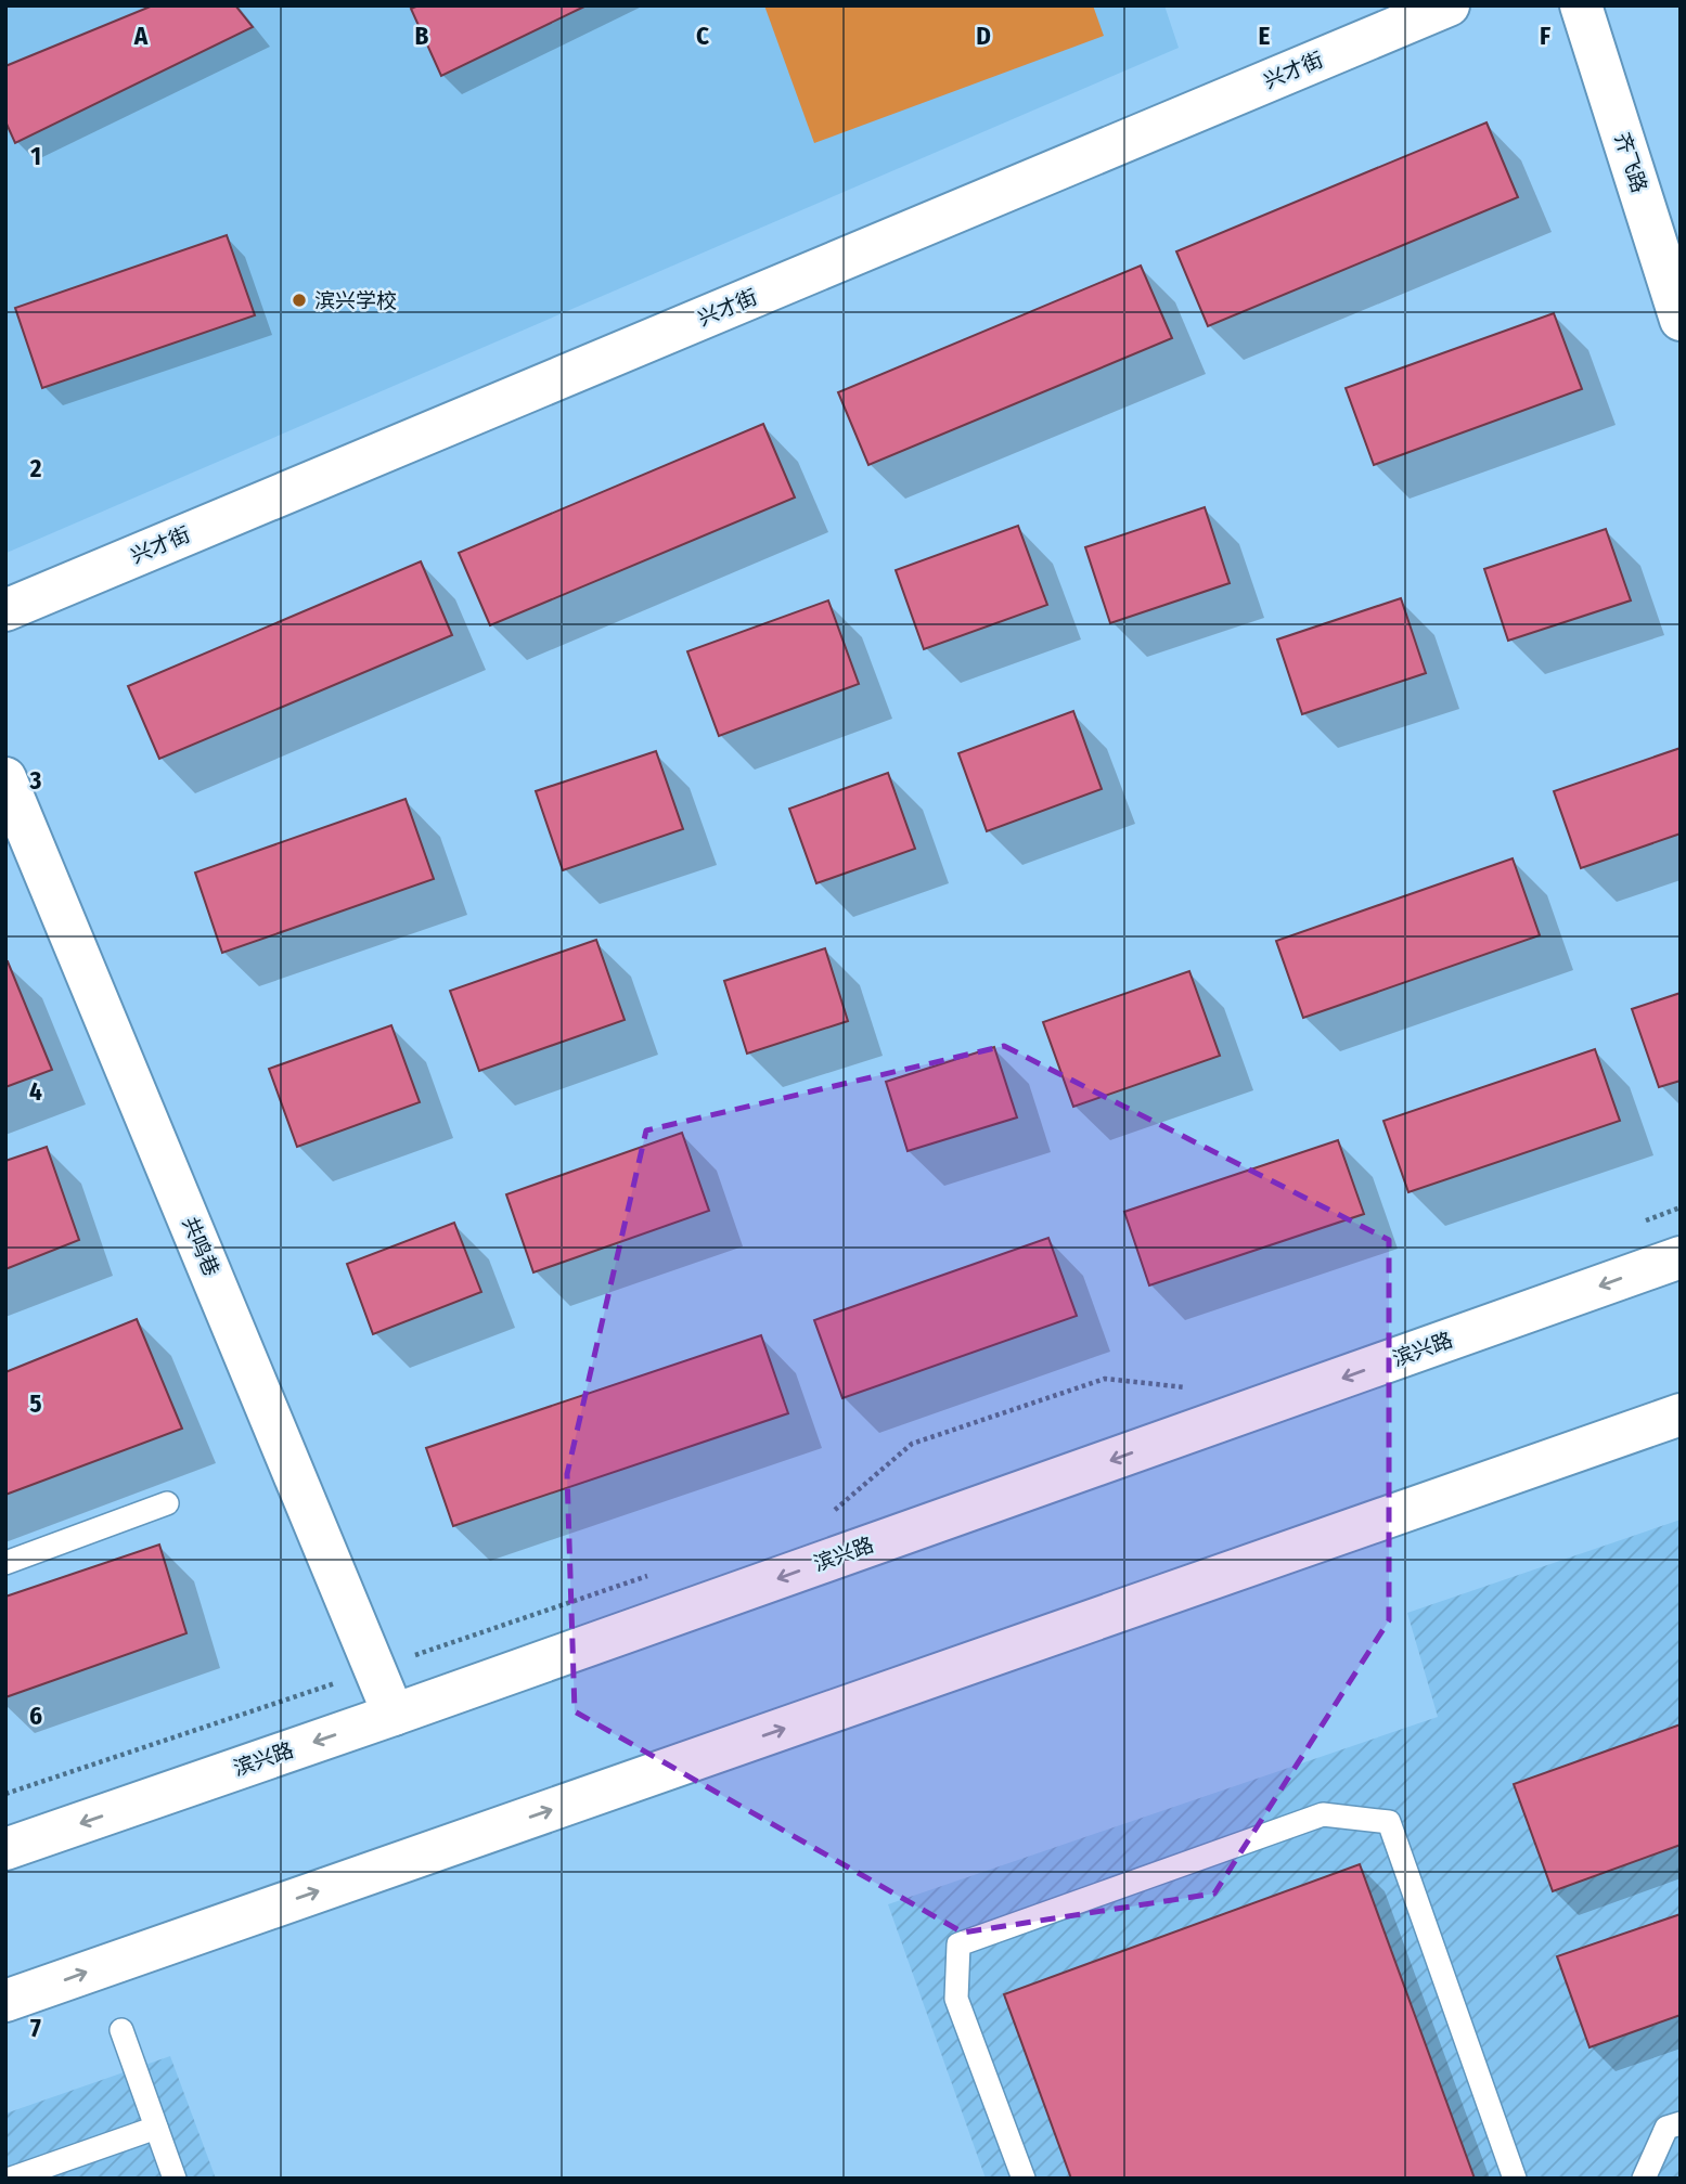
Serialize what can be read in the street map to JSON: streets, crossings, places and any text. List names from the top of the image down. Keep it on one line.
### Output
{"streets":{"main road":["兴才街","齐飞路","共鸣巷","滨兴路"]},"crossings":[["共鸣巷","滨兴路"]],"places":["滨兴学校"],"grid":{"columns":["A","B","C","D","E","F"],"rows":["1","2","3","4","5","6","7"]}}
